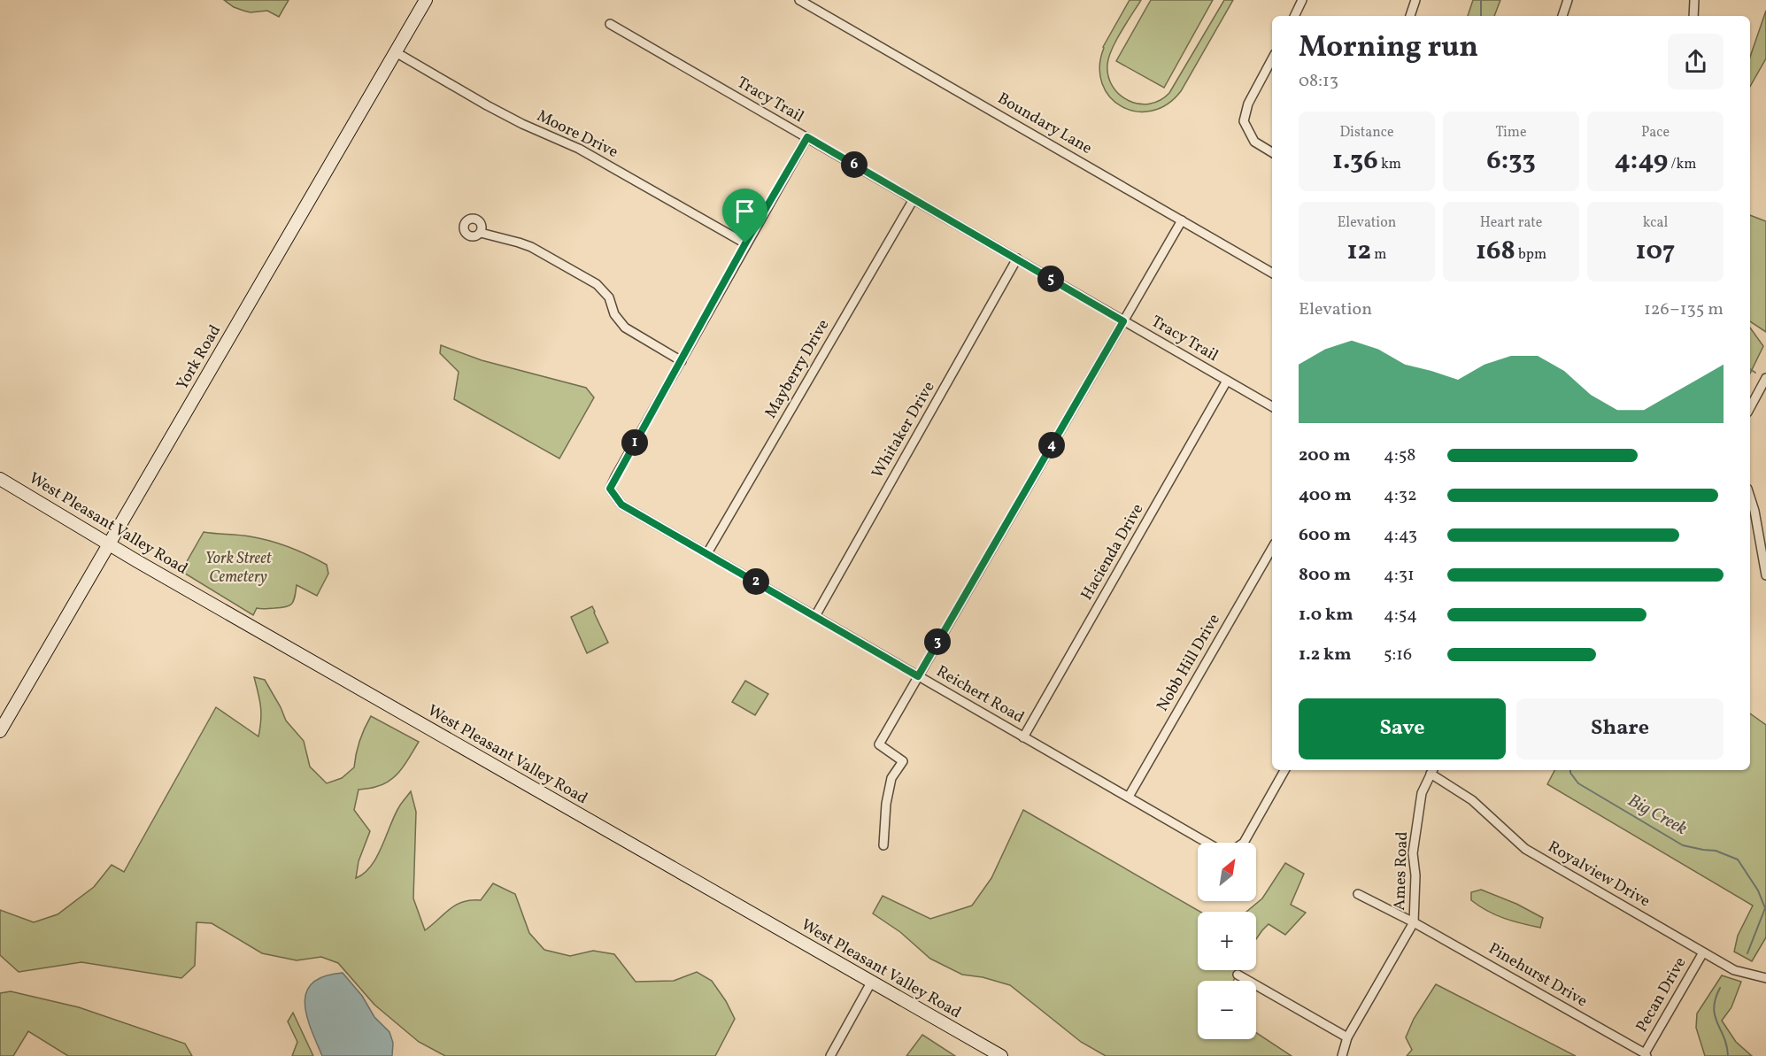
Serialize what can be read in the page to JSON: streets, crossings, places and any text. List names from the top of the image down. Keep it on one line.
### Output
{"streets":{"main road":["York Road","West Pleasant Valley Road"],"street":["Tracy Trail","Boundary Lane","Moore Drive","Mayberry Drive","Whitaker Drive","Hacienda Drive","Nobb Hill Drive","Reichert Road","Ames Road","Royalview Drive","Pinehurst Drive","Pecan Drive"]},"crossings":[["Tracy Trail","Mayberry Drive"],["Tracy Trail","Whitaker Drive"],["Tracy Trail","Hacienda Drive"],["Moore Drive","York Road"],["York Road","West Pleasant Valley Road"],["Mayberry Drive","Reichert Road"],["Whitaker Drive","Reichert Road"],["Hacienda Drive","Reichert Road"],["Nobb Hill Drive","Reichert Road"],["Ames Road","Royalview Drive"],["Ames Road","Pinehurst Drive"],["Royalview Drive","Pecan Drive"],["Pinehurst Drive","Pecan Drive"]],"water":["Big Creek"],"parks":["York Street Cemetery"],"north":"top right","page":{"heading":["Morning run","08:13"],"stats":[["Distance","1.36 km"],["Time","6:33"],["Pace","4:49 /km"],["Elevation","12 m"],["Heart rate","168 bpm"],["kcal","107"]],"pins":["6","5","1","4","2","3"],"chart":["Elevation","126–135 m"],"list":[{"name":"200 m","note":"4:58"},{"name":"400 m","note":"4:32"},{"name":"600 m","note":"4:43"},{"name":"800 m","note":"4:31"},{"name":"1.0 km","note":"4:54"},{"name":"1.2 km","note":"5:16"}],"buttons":["Save","Share"],"map_buttons":["+","−"]}}
